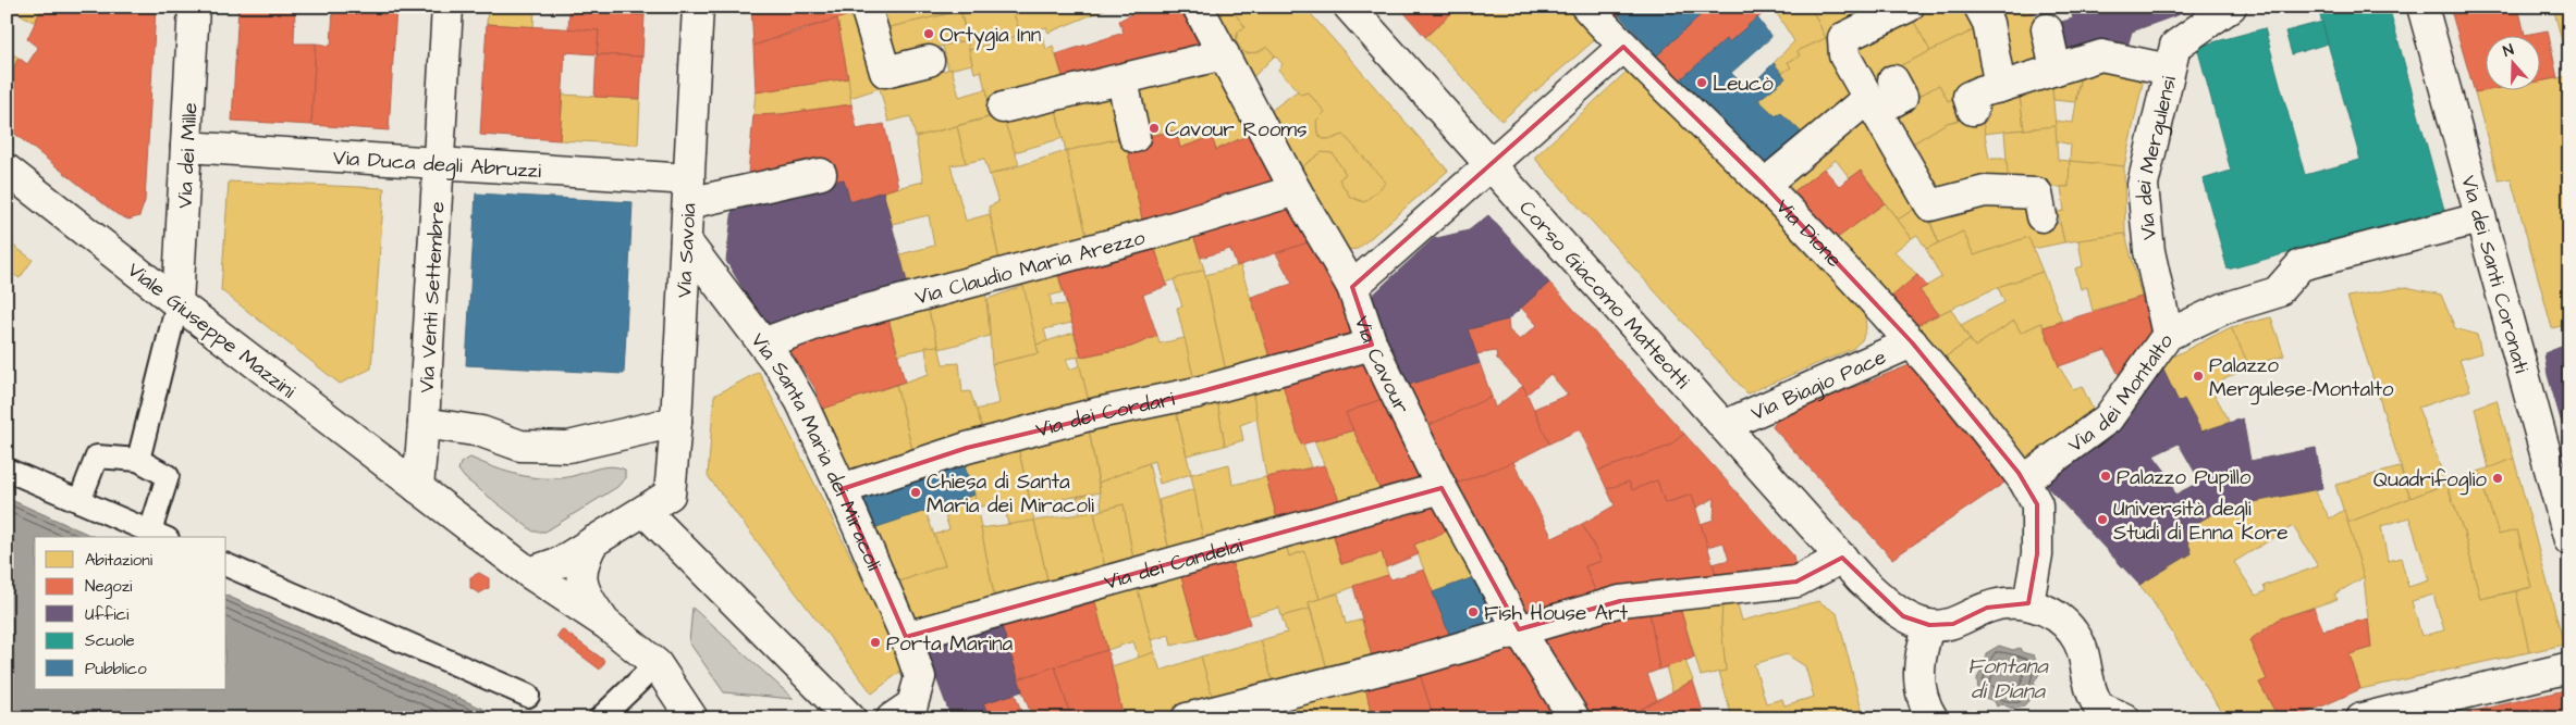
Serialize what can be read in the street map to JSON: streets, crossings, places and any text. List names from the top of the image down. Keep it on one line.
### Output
{"streets":{"street":["Via dei Mille","Via dei Mergulensi","Via Duca degli Abruzzi","Via Dione","Via Savoia","Via Claudio Maria Arezzo","Via dei Santi Coronati","Corso Giacomo Matteotti","Via Venti Settembre","Viale Giuseppe Mazzini","Via Cavour","Via Biagio Pace","Via dei Montalto","Via dei Cordari","Via Santa Maria dei Miracoli","Via dei Candelai"]},"crossings":[["Via dei Mille","Via Duca degli Abruzzi"],["Via dei Mille","Viale Giuseppe Mazzini"],["Via dei Mergulensi","Via dei Montalto"],["Via Duca degli Abruzzi","Via Savoia"],["Via Duca degli Abruzzi","Via Venti Settembre"],["Via Dione","Via Biagio Pace"],["Via Dione","Via dei Montalto"],["Via Savoia","Via Santa Maria dei Miracoli"],["Via Claudio Maria Arezzo","Via Cavour"],["Via Claudio Maria Arezzo","Via Santa Maria dei Miracoli"],["Via dei Santi Coronati","Via dei Montalto"],["Corso Giacomo Matteotti","Via Biagio Pace"],["Via Venti Settembre","Viale Giuseppe Mazzini"],["Via Cavour","Via dei Cordari"],["Via Cavour","Via dei Candelai"],["Via dei Cordari","Via Santa Maria dei Miracoli"],["Via Santa Maria dei Miracoli","Via dei Candelai"]],"water":["Fontana di Diana"],"places":["Ortygia Inn","Leucò","Cavour Rooms","Palazzo Mergulese-Montalto","Palazzo Pupillo","Quadrifoglio","Chiesa di Santa Maria dei Miracoli","Università degli Studi di Enna Kore","Fish House Art","Porta Marina"],"legend":["Abitazioni","Negozi","Uffici","Scuole","Pubblico"],"north":"top"}
